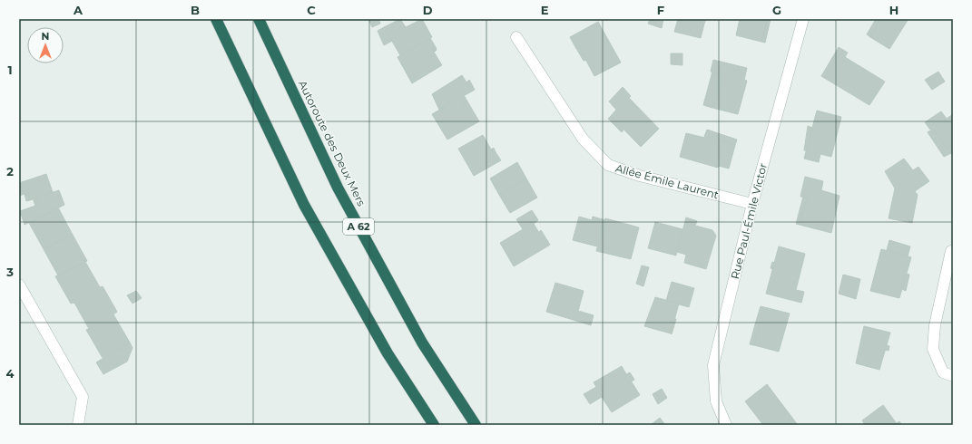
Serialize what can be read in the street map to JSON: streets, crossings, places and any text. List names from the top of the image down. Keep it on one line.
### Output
{"streets":{"highway":["Autoroute des Deux Mers","A 62"],"street":["Allée Émile Laurent","Rue Paul-Émile Victor"]},"crossings":[["Allée Émile Laurent","Rue Paul-Émile Victor"]],"north":"top","grid":{"columns":["A","B","C","D","E","F","G","H"],"rows":["1","2","3","4"]}}
